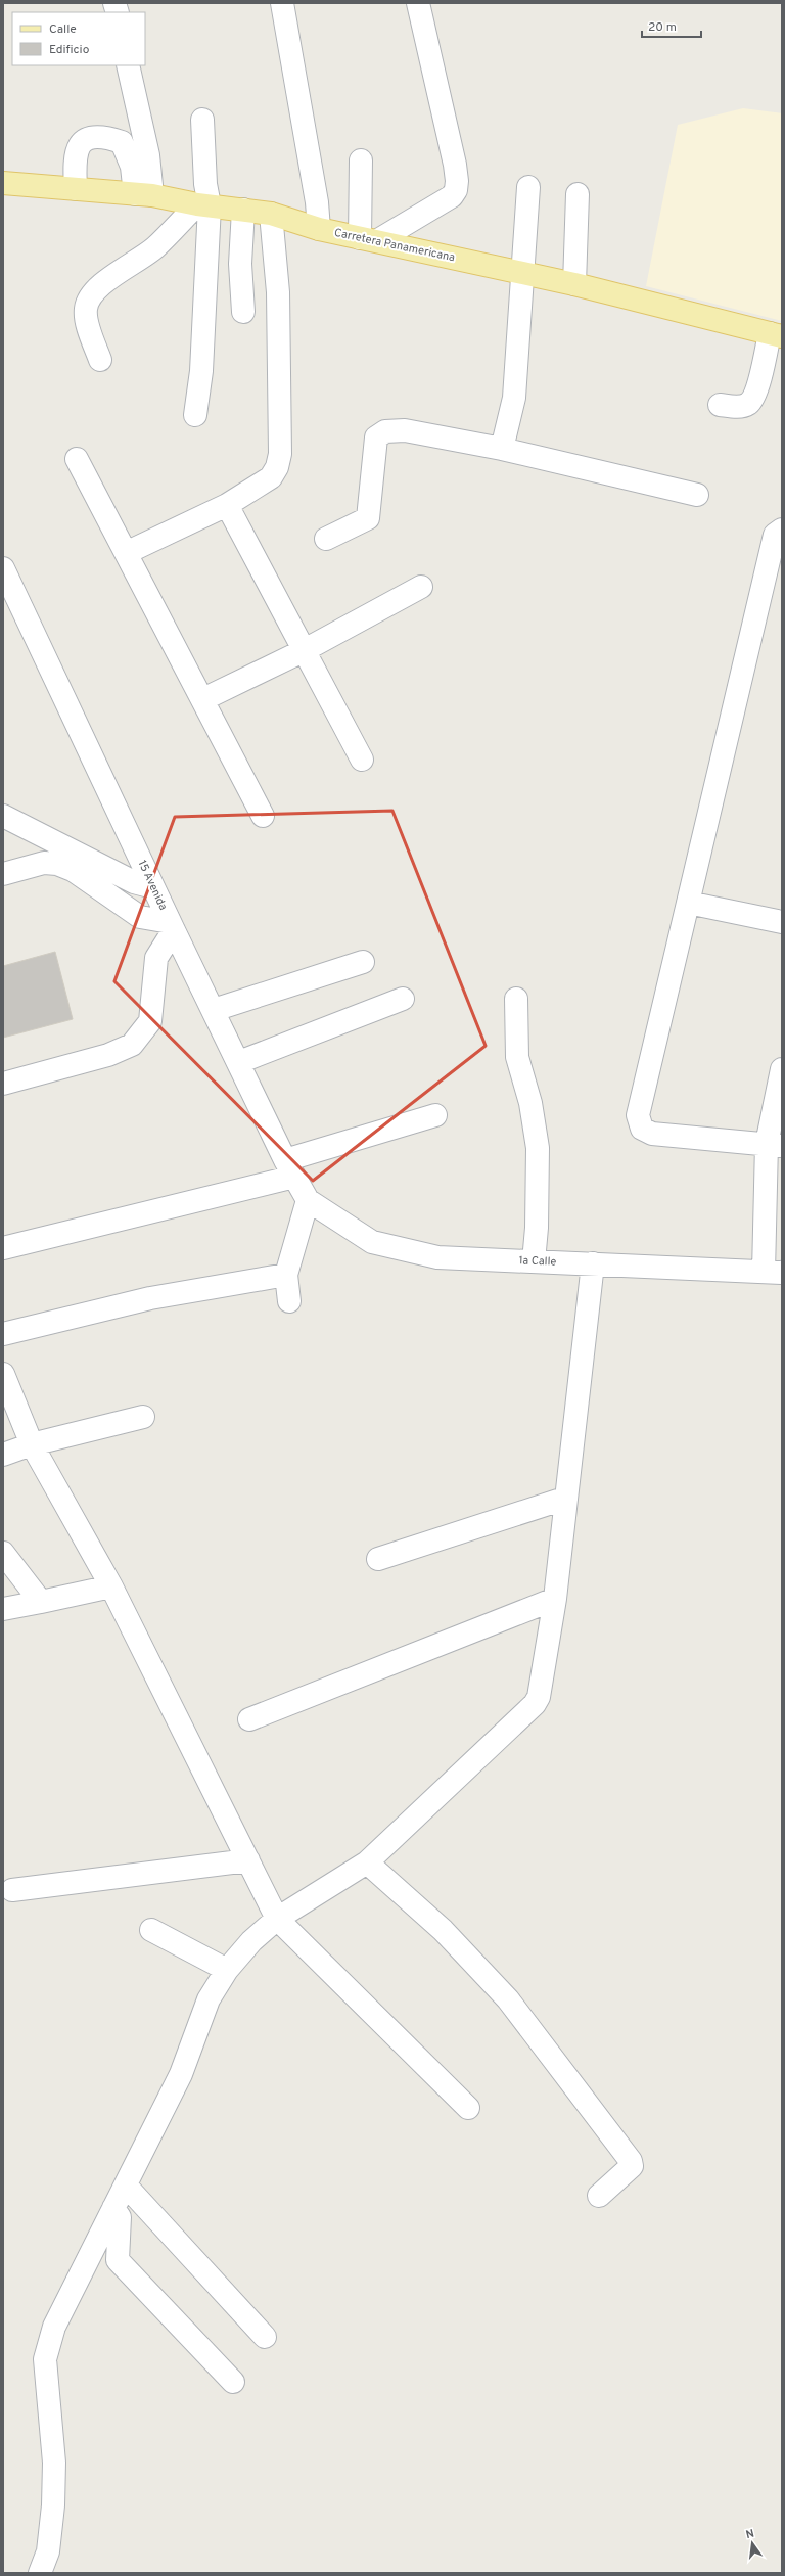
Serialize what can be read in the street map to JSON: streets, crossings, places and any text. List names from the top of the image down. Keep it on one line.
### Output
{"streets":{"main road":["Carretera Panamericana"],"street":["15 Avenida","1a Calle"]},"crossings":[["15 Avenida","1a Calle"]],"legend":["Calle","Edificio"],"scale_bar":"20 m","north":"top"}
